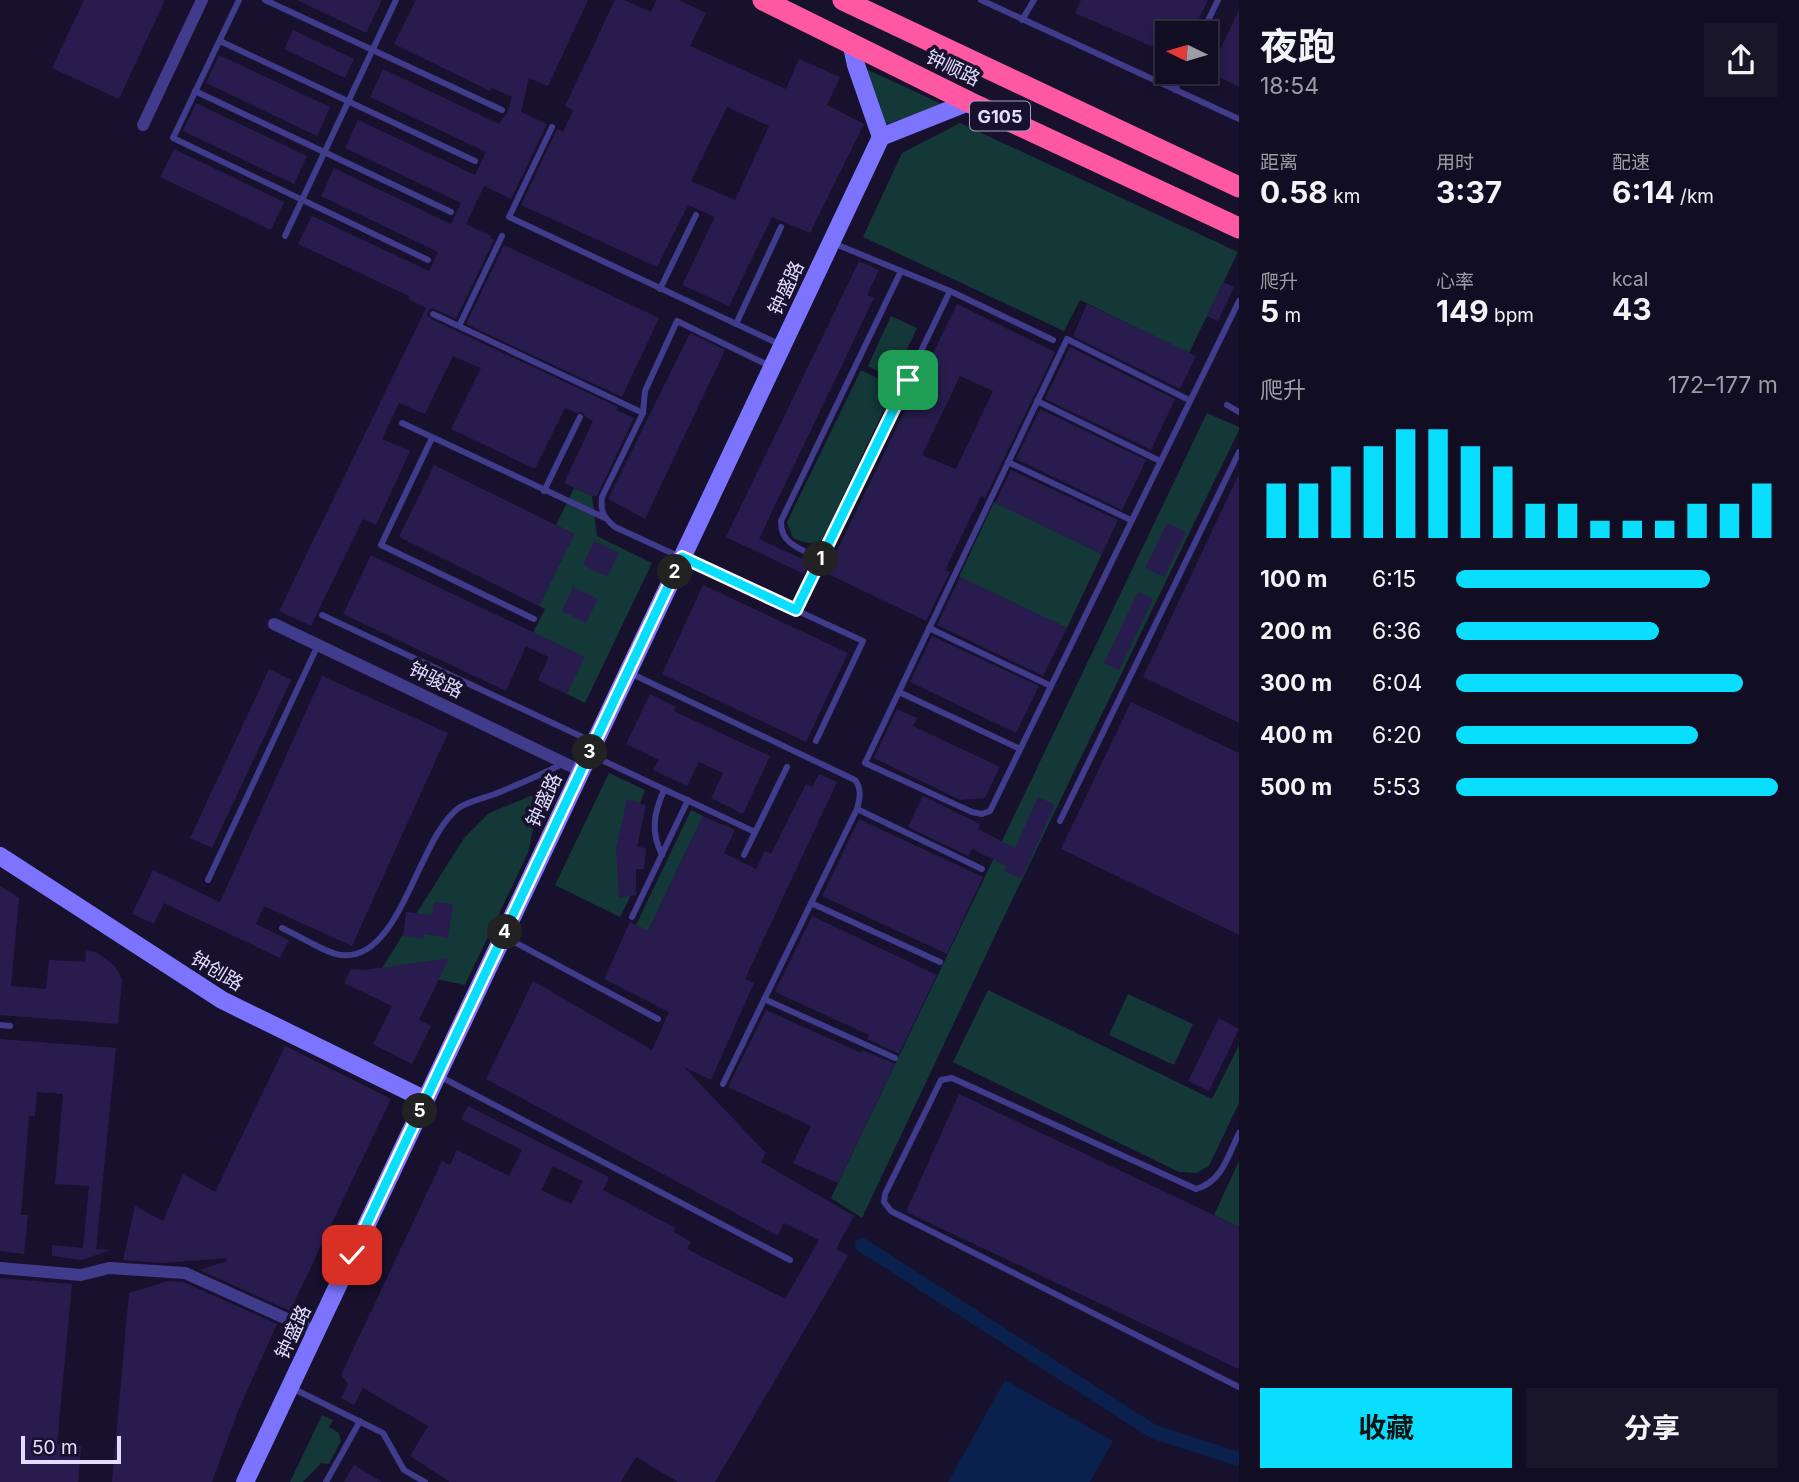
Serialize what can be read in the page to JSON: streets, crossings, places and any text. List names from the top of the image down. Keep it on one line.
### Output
{"streets":{"highway":["钟顺路","G105"],"street":["钟盛路","钟骏路","钟创路"]},"crossings":[["钟盛路","钟骏路"],["钟盛路","钟创路"]],"scale_bar":"50 m","north":"left","page":{"heading":["夜跑","18:54"],"stats":[["距离","0.58 km"],["用时","3:37"],["配速","6:14 /km"],["爬升","5 m"],["心率","149 bpm"],["kcal","43"]],"chart":["爬升","172–177 m"],"pins":["1","2","3","4","5"],"list":[{"name":"100 m","note":"6:15"},{"name":"200 m","note":"6:36"},{"name":"300 m","note":"6:04"},{"name":"400 m","note":"6:20"},{"name":"500 m","note":"5:53"}],"buttons":["收藏","分享"],"scale":"50 m"}}
